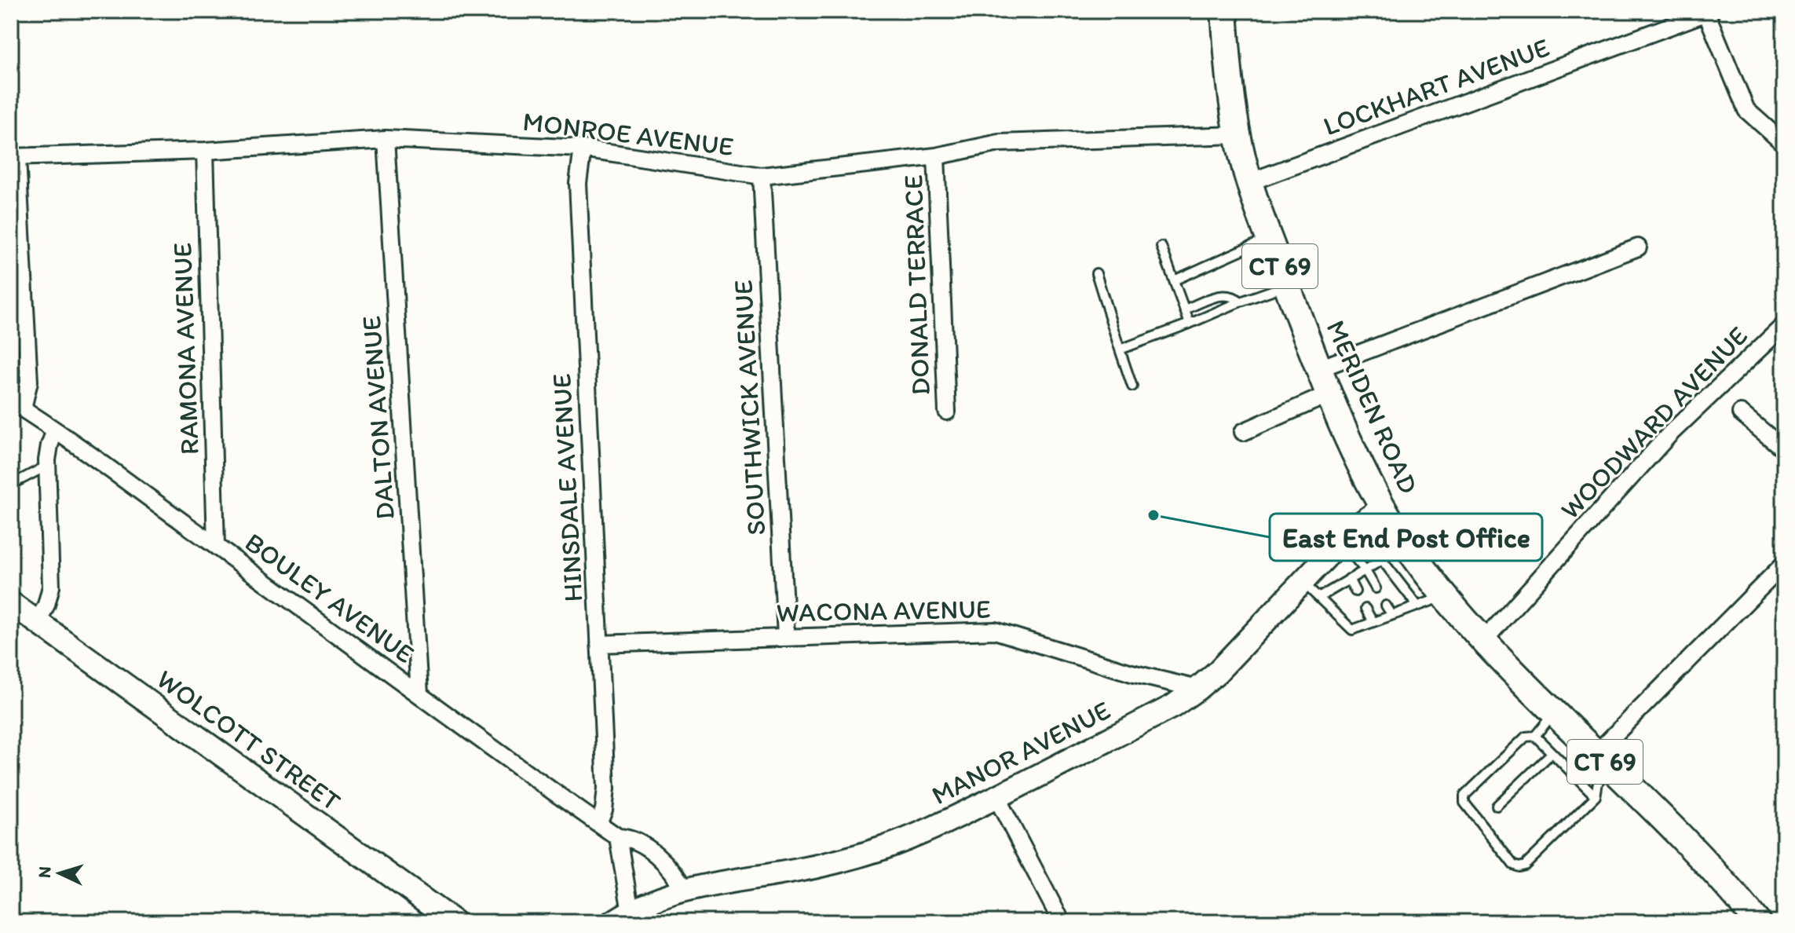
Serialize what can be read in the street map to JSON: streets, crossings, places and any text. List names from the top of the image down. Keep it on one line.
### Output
{"streets":{"main road":["CT 69","MERIDEN ROAD","WOLCOTT STREET","MANOR AVENUE"],"street":["LOCKHART AVENUE","MONROE AVENUE","DONALD TERRACE","RAMONA AVENUE","SOUTHWICK AVENUE","DALTON AVENUE","WOODWARD AVENUE","HINSDALE AVENUE","BOULEY AVENUE","WACONA AVENUE"]},"crossings":[["LOCKHART AVENUE","MERIDEN ROAD"],["MONROE AVENUE","DONALD TERRACE"],["MONROE AVENUE","RAMONA AVENUE"],["MONROE AVENUE","MERIDEN ROAD"],["MONROE AVENUE","SOUTHWICK AVENUE"],["MONROE AVENUE","DALTON AVENUE"],["MONROE AVENUE","HINSDALE AVENUE"],["RAMONA AVENUE","BOULEY AVENUE"],["MERIDEN ROAD","WOODWARD AVENUE"],["MERIDEN ROAD","MANOR AVENUE"],["SOUTHWICK AVENUE","WACONA AVENUE"],["DALTON AVENUE","BOULEY AVENUE"],["HINSDALE AVENUE","BOULEY AVENUE"],["HINSDALE AVENUE","WACONA AVENUE"],["BOULEY AVENUE","MANOR AVENUE"],["WACONA AVENUE","MANOR AVENUE"]],"places":["East End Post Office"],"north":"left"}
